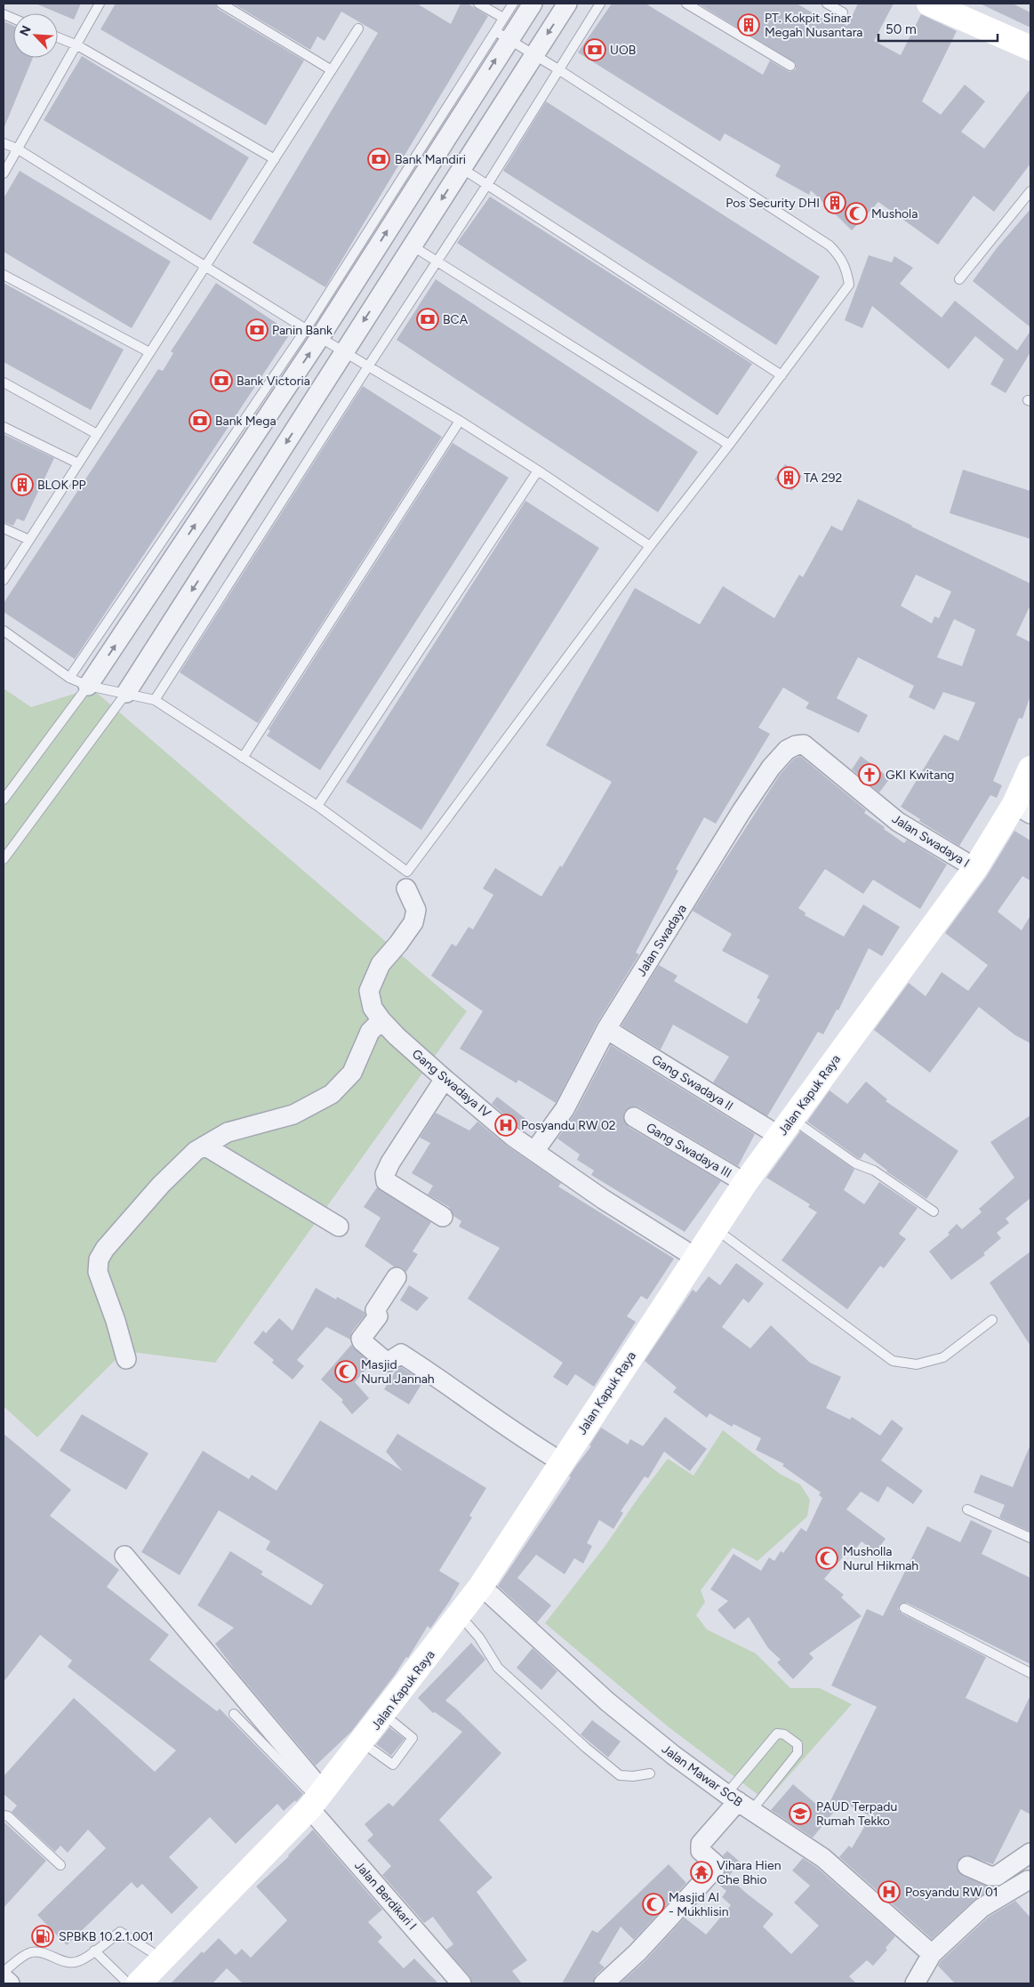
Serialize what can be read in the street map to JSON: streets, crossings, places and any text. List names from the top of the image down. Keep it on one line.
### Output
{"streets":{"main road":["Jalan Kapuk Raya"],"street":["Jalan Swadaya I","Jalan Swadaya","Gang Swadaya II","Gang Swadaya IV","Gang Swadaya III","Jalan Mawar SCB","Jalan Berdikari I"]},"crossings":[["Jalan Swadaya I","Jalan Swadaya"],["Jalan Swadaya I","Jalan Kapuk Raya"],["Jalan Swadaya","Gang Swadaya II"],["Jalan Swadaya","Gang Swadaya IV"],["Gang Swadaya II","Jalan Kapuk Raya"],["Gang Swadaya IV","Jalan Kapuk Raya"],["Jalan Kapuk Raya","Gang Swadaya III"],["Jalan Kapuk Raya","Jalan Mawar SCB"],["Jalan Kapuk Raya","Jalan Berdikari I"]],"places":{"building":["PT. Kokpit Sinar Megah Nusantara","Pos Security DHI","TA 292","BLOK PP"],"bank":["UOB","Bank Mandiri","BCA","Panin Bank","Bank Victoria","Bank Mega"],"mosque":["Mushola","Masjid Nurul Jannah","Musholla Nurul Hikmah","Masjid Al - Mukhlisin"],"church":["GKI Kwitang"],"hospital":["Posyandu RW 02","Posyandu RW 01"],"school or university":["PAUD Terpadu Rumah Tekko"],"temple":["Vihara Hien Che Bhio"],"fuel station":["SPBKB 10.2.1.001"]},"scale_bar":"50 m","north":"top left"}
